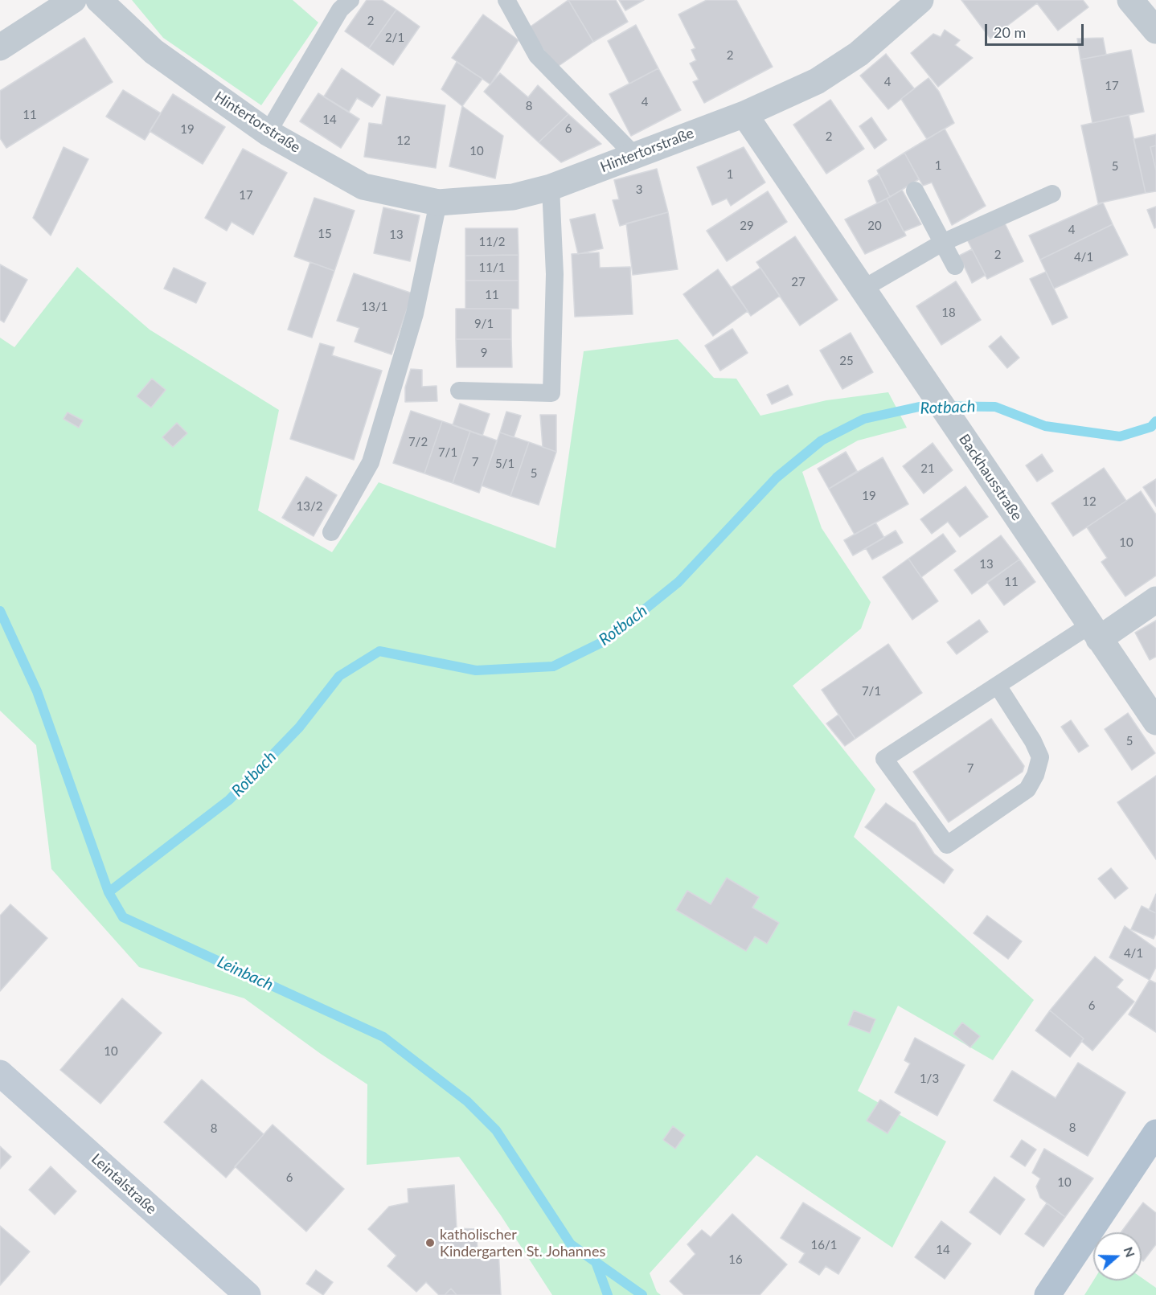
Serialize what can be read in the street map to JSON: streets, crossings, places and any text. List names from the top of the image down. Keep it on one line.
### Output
{"streets":{"main road":["Leintalstraße"],"street":["Hintertorstraße","Backhausstraße"]},"crossings":[["Hintertorstraße","Backhausstraße"]],"water":["Rotbach","Leinbach"],"places":["katholischer Kindergarten St. Johannes"],"house_numbers":["2","2/1","2","4","17","4","8","11","14","6","19","2","12","10","1","5","1","3","17","29","20","4","15","13","11/2","2","4/1","11/1","27","11","13/1","18","9/1","9","25","7/2","7/1","7","5/1","21","5","19","12","13/2","10","13","11","7/1","5","7","4/1","6","10","1/3","8","8","6","10","16/1","14","16"],"scale_bar":"20 m","north":"right"}
